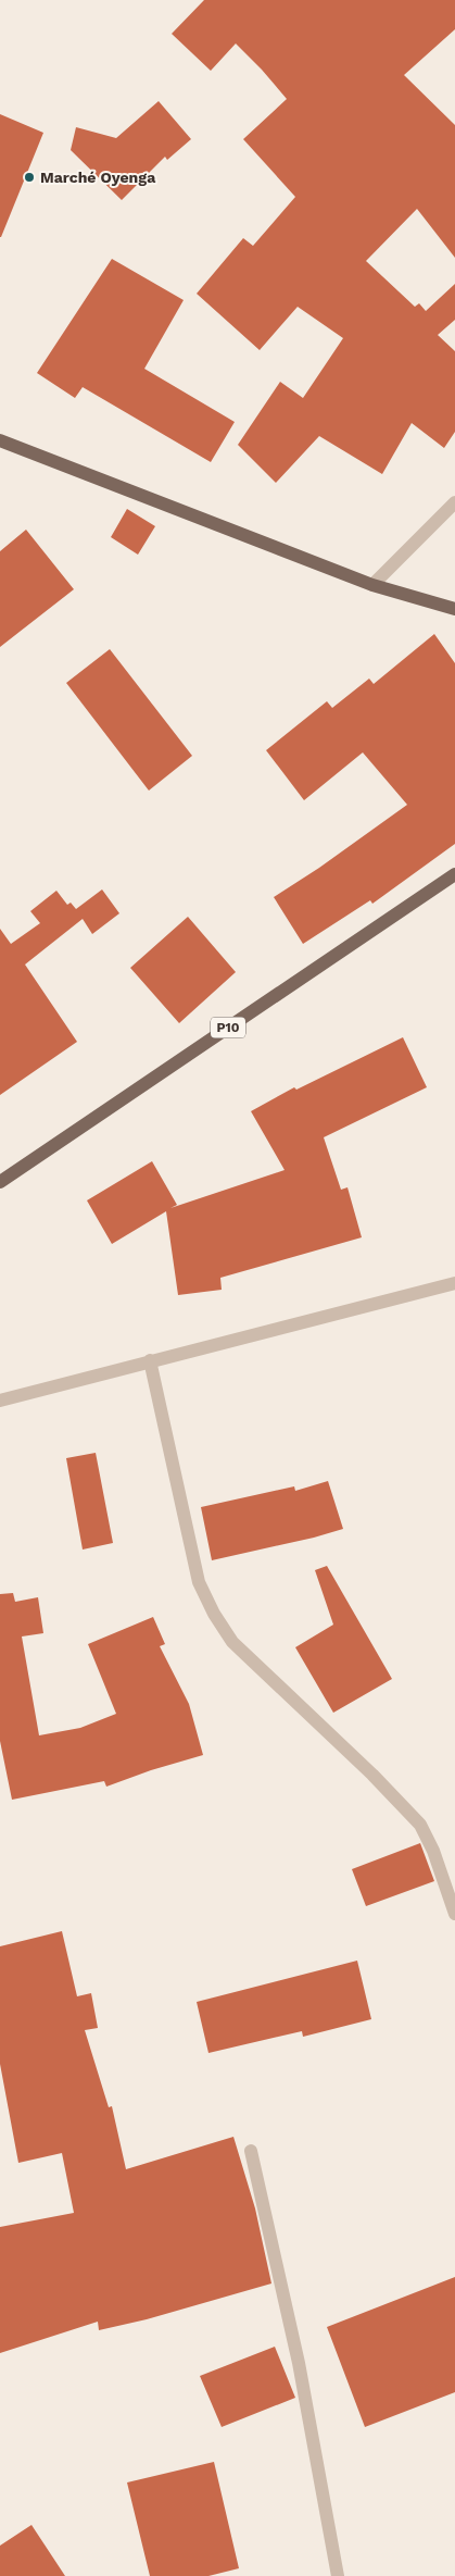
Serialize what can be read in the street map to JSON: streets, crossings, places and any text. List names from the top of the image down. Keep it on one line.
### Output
{"streets":{"main road":["P10"]},"places":["Marché Oyenga"]}
